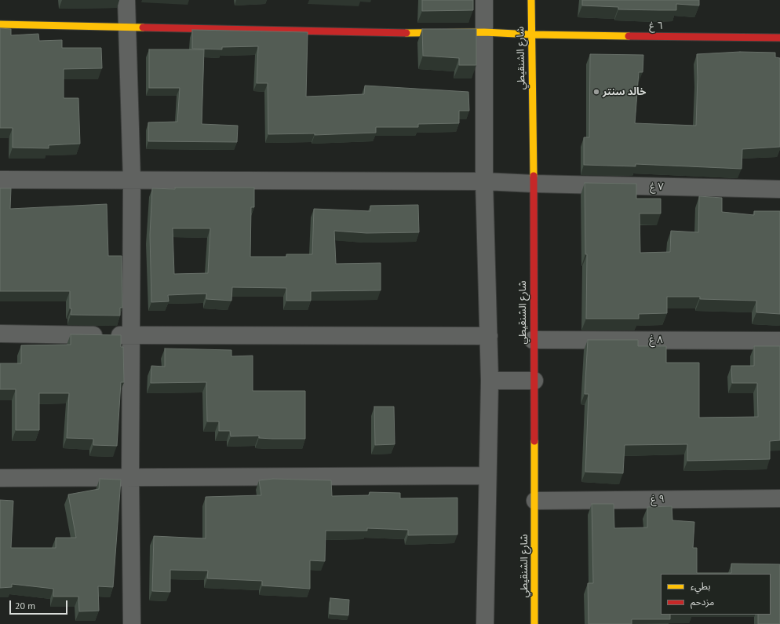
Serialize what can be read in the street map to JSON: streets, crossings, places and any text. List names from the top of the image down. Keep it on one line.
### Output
{"streets":{"street":["٦ غ","شارع الشنقيطي","٧ غ","٨ غ","٩ غ"]},"crossings":[["٦ غ","شارع الشنقيطي"],["شارع الشنقيطي","٧ غ"],["شارع الشنقيطي","٨ غ"],["شارع الشنقيطي","٩ غ"]],"places":["خالد سنتر"],"legend":["بطيء","مزدحم"],"scale_bar":"20 m"}
